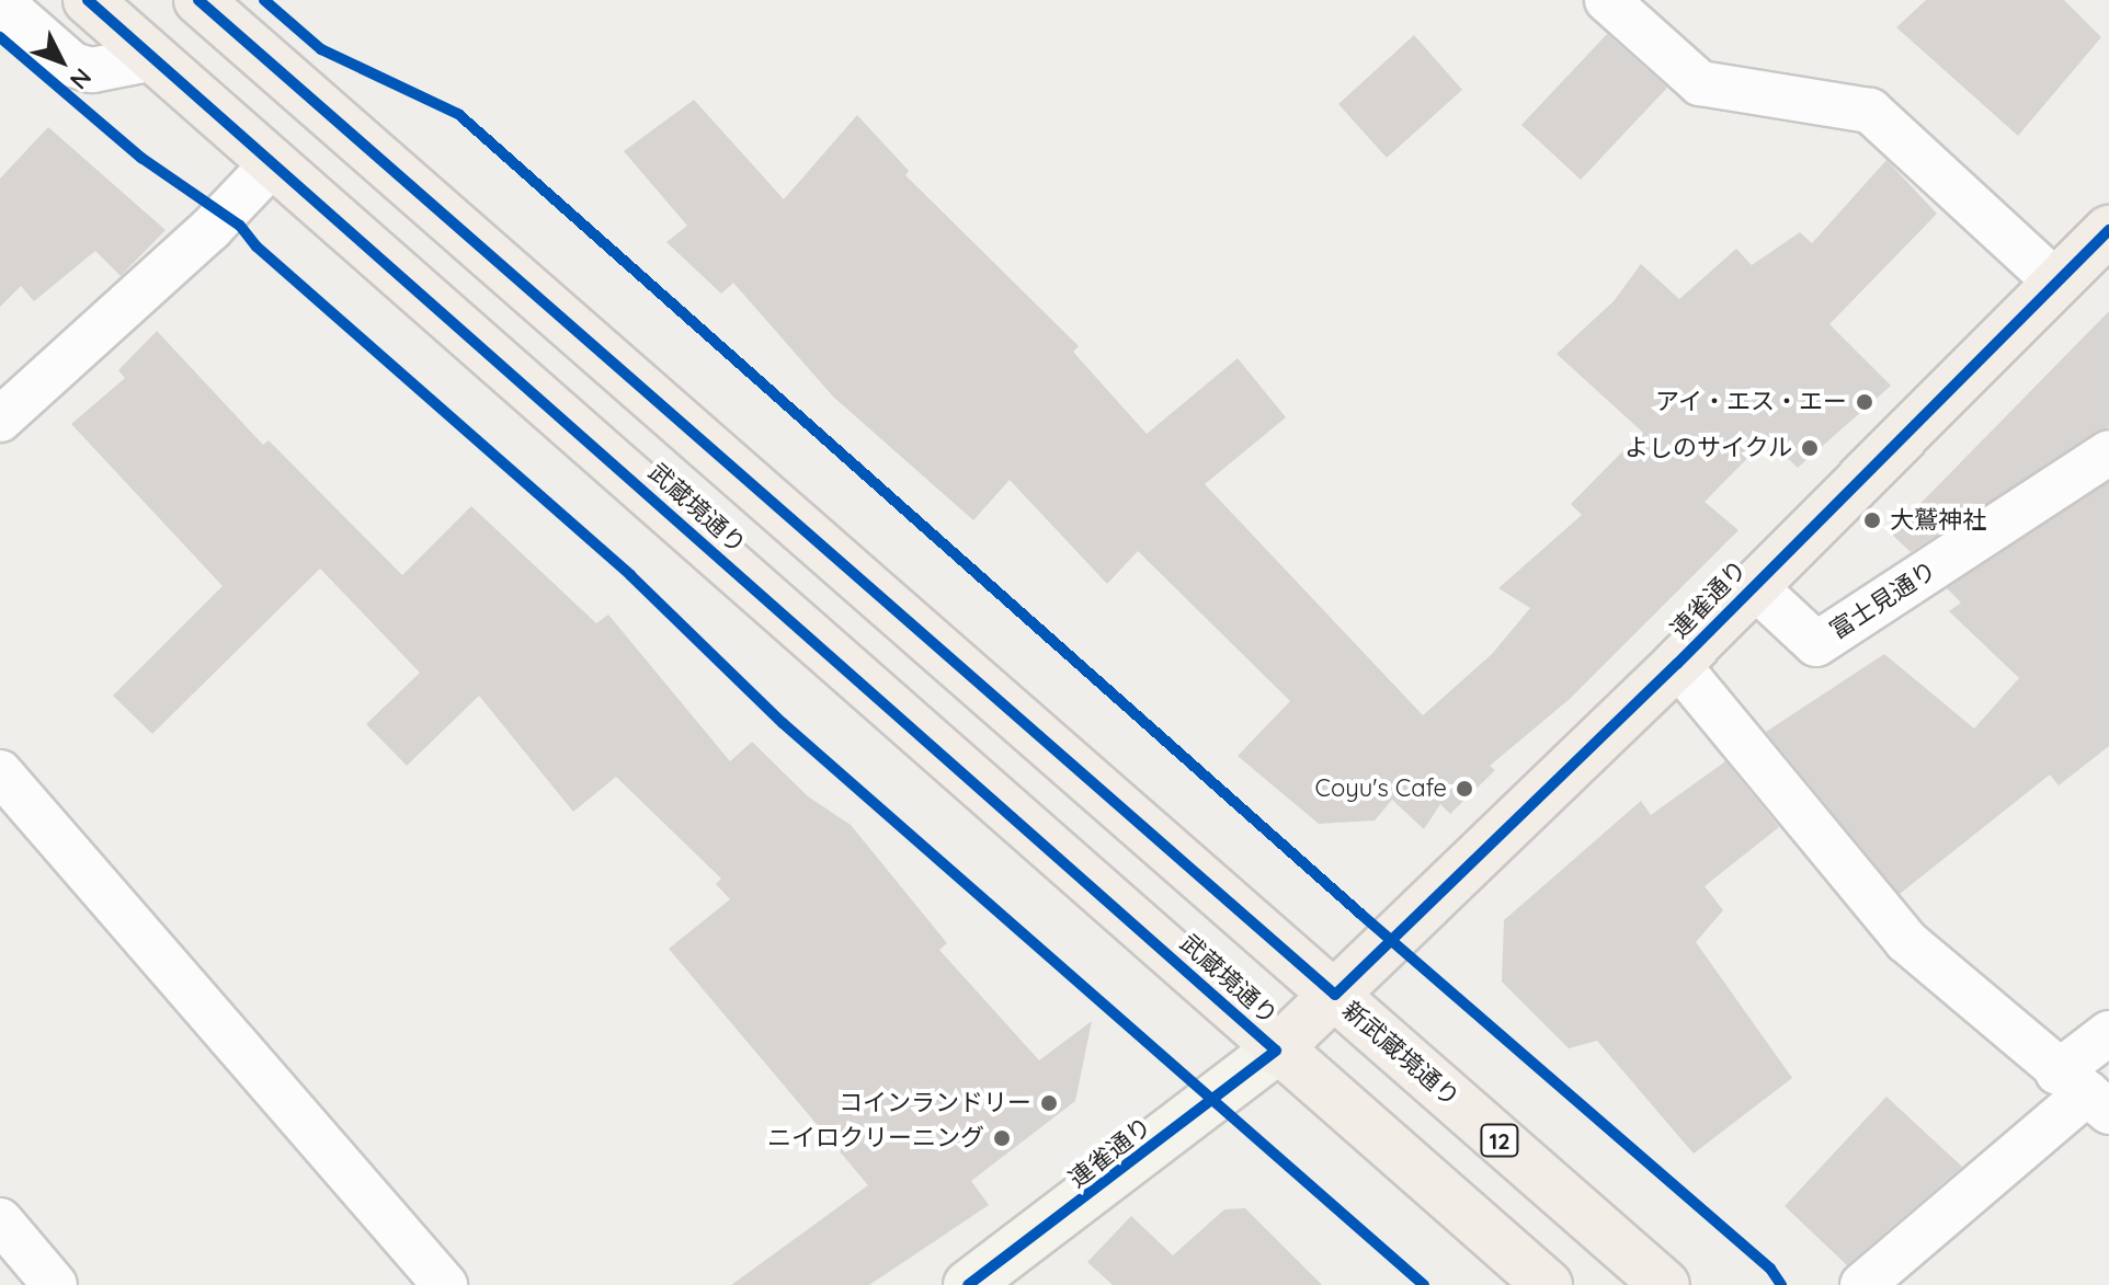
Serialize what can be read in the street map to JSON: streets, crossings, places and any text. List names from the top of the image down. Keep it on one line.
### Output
{"streets":{"main road":["武蔵境通り","連雀通り","新武蔵境通り","12"],"street":["富士見通り"]},"crossings":[["武蔵境通り","連雀通り"],["連雀通り","富士見通り"],["連雀通り","新武蔵境通り"],["連雀通り","12"],["新武蔵境通り","12"]],"places":["アイ・エス・エー","よしのサイクル","大鷲神社","Coyu's Cafe","コインランドリー","ニイロクリーニング"],"north":"bottom right"}
